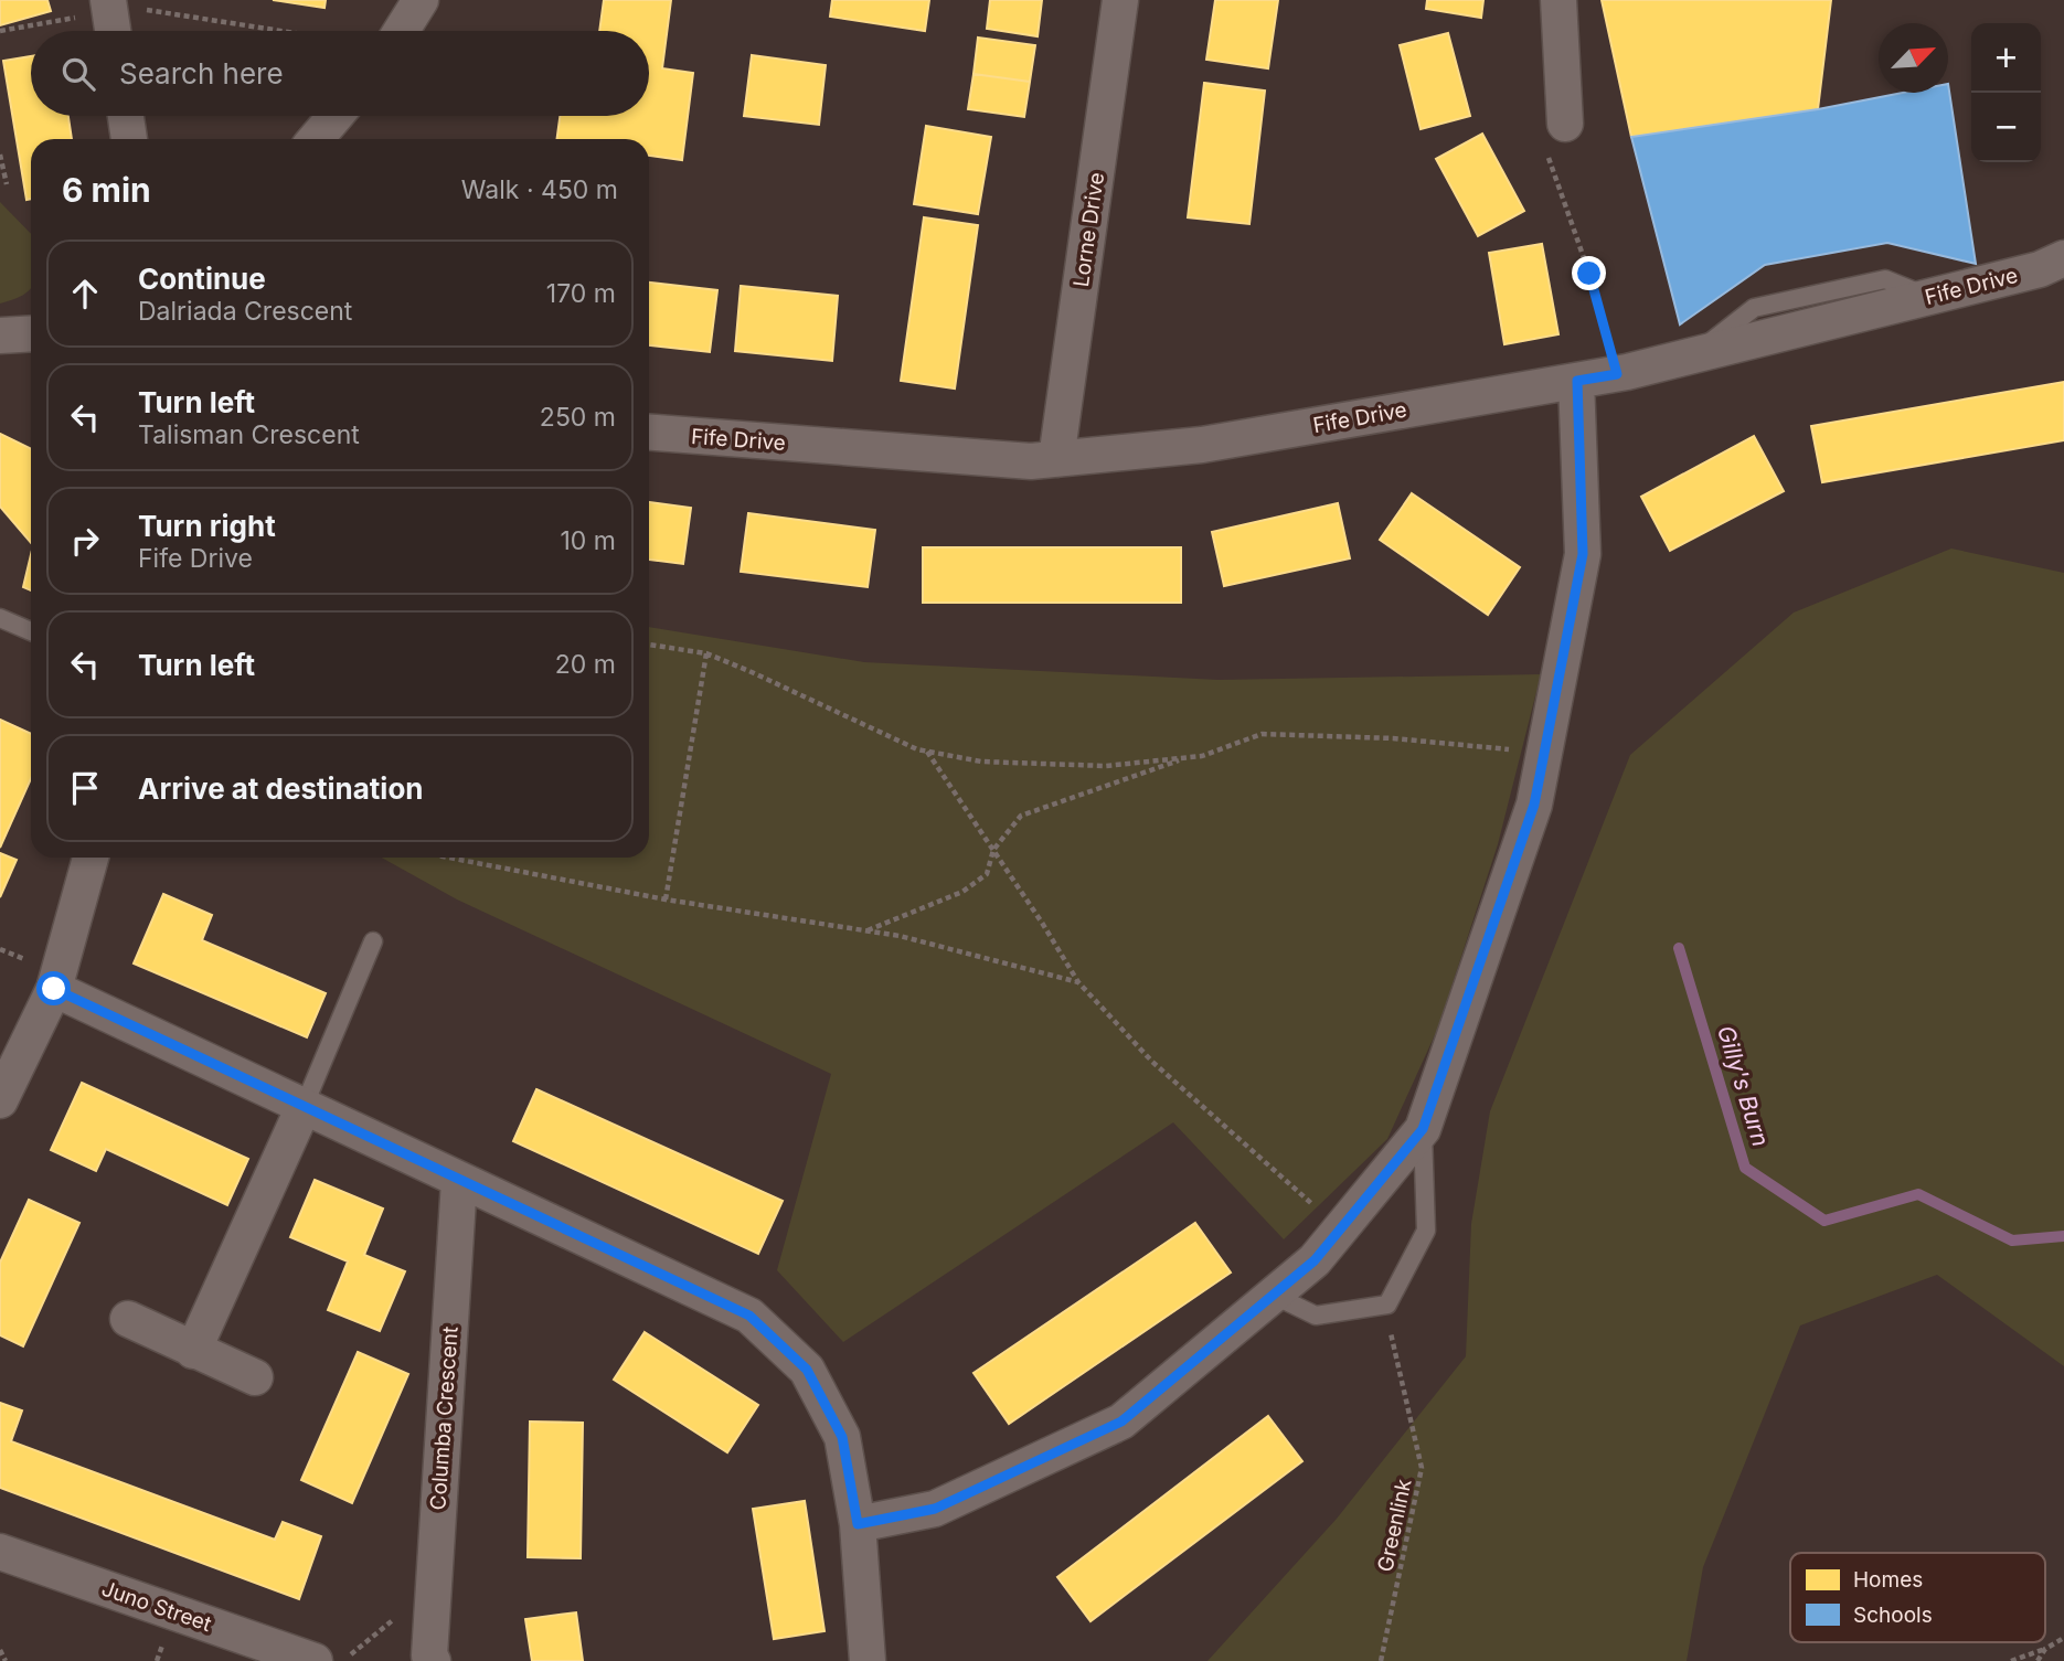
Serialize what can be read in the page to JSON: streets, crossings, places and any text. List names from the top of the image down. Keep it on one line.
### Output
{"streets":{"street":["Lorne Drive","Fife Drive","Columba Crescent","Juno Street"],"path":["Greenlink"]},"crossings":[["Lorne Drive","Fife Drive"]],"water":["Gilly's Burn"],"legend":["Homes","Schools"],"north":"top right","page":{"map_buttons":["+","−"],"search":"Search here","heading":["6 min","Walk · 450 m"],"list":[["Continue","Dalriada Crescent","170 m"],["Turn left","Talisman Crescent","250 m"],["Turn right","Fife Drive","10 m"],["Turn left","20 m"],"Arrive at destination"]}}
